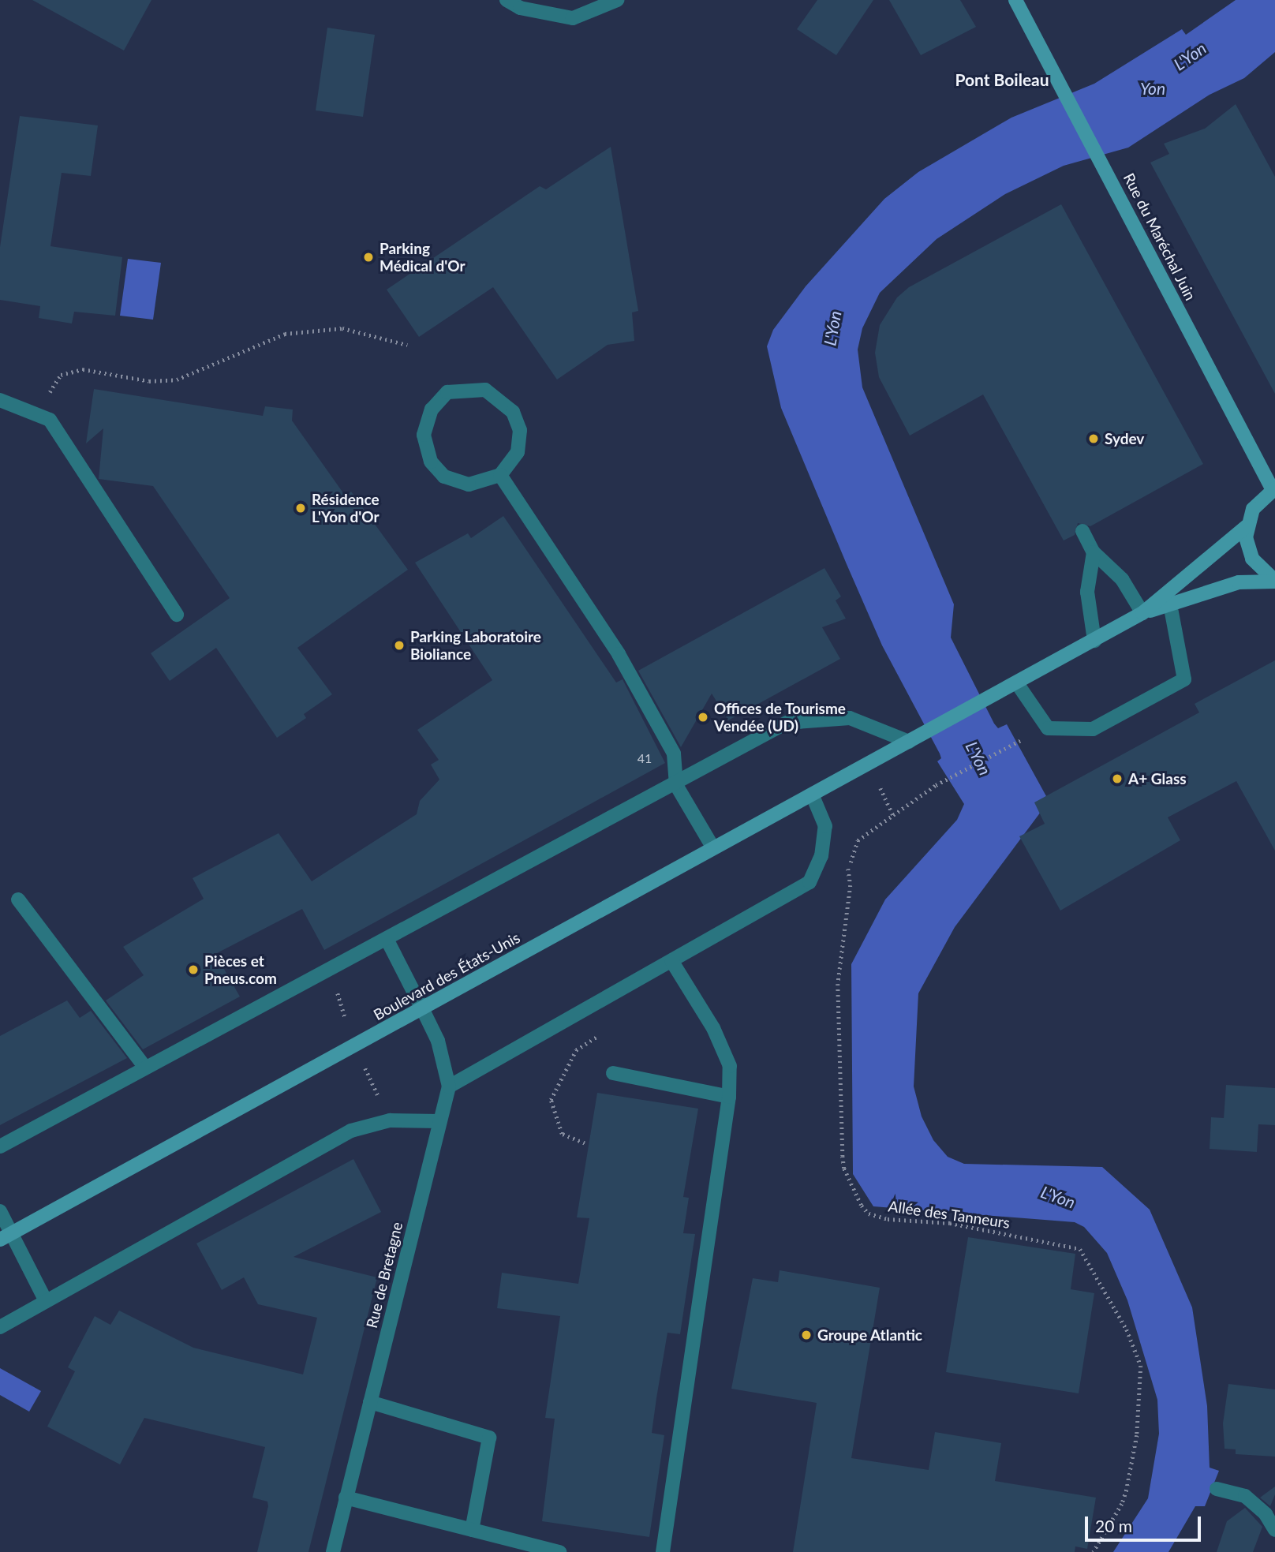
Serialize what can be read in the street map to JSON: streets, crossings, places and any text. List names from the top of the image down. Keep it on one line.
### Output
{"streets":{"main road":["Rue du Maréchal Juin","Boulevard des États-Unis"],"street":["Rue de Bretagne"],"path":["Allée des Tanneurs"]},"crossings":[["Boulevard des États-Unis","Rue de Bretagne"]],"districts":["Pont Boileau"],"water":["L'Yon","Yon"],"places":["Parking Médical d'Or","Sydev","Résidence L'Yon d'Or","Parking Laboratoire Bioliance","Offices de Tourisme Vendée (UD)","A+ Glass","Pièces et Pneus.com","Groupe Atlantic"],"house_numbers":["41"],"scale_bar":"20 m"}
